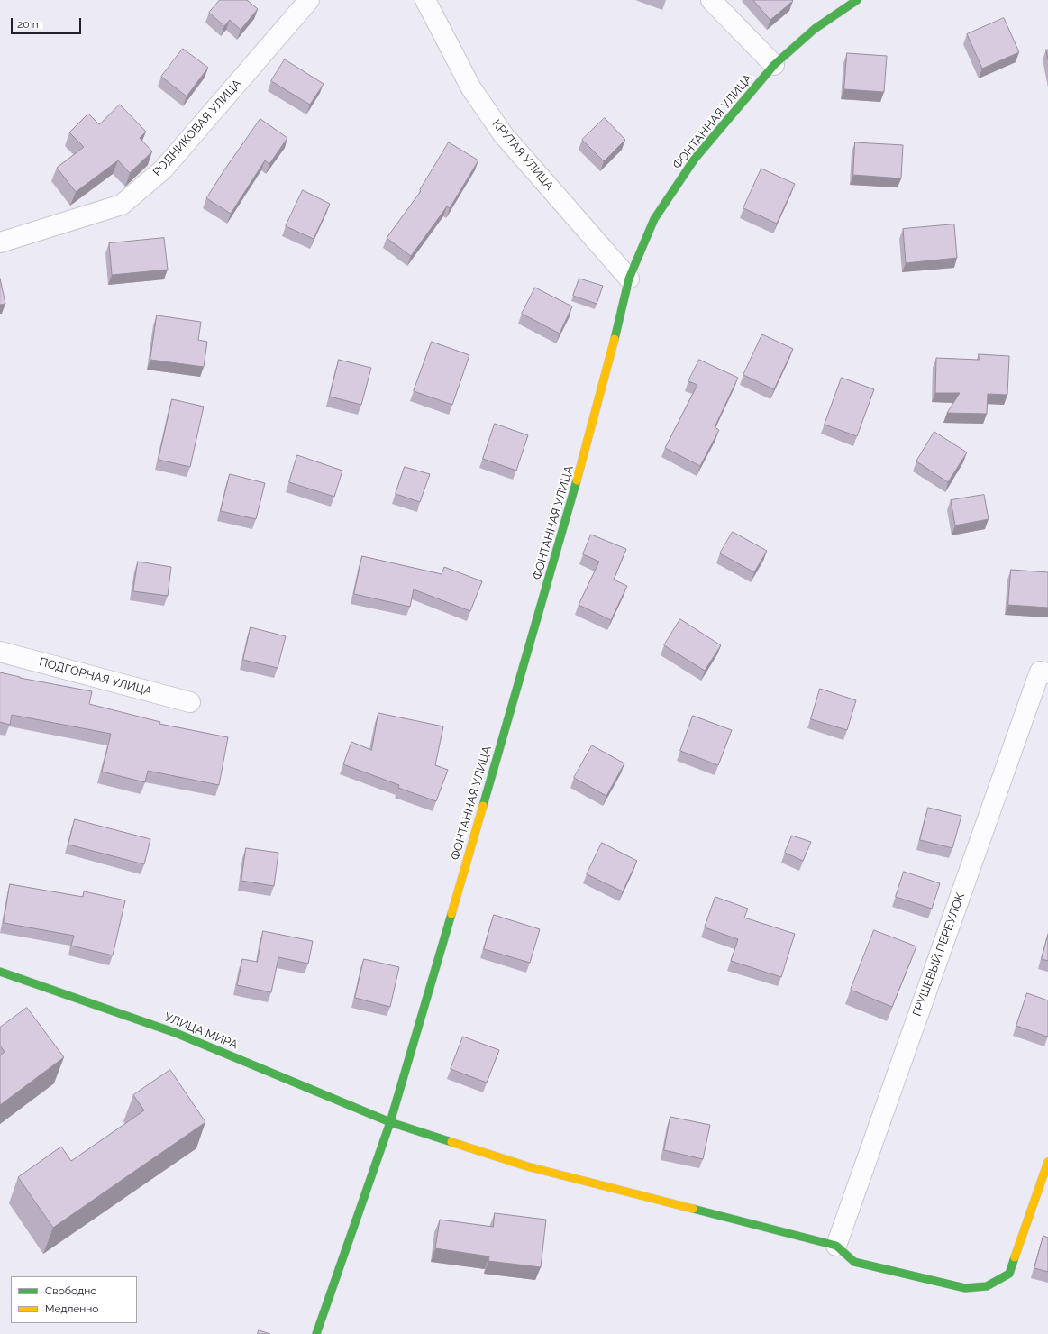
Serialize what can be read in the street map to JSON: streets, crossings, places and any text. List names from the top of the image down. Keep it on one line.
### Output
{"streets":{"main road":["ФОНТАННАЯ УЛИЦА","УЛИЦА МИРА"],"street":["РОДНИКОВАЯ УЛИЦА","КРУТАЯ УЛИЦА","ПОДГОРНАЯ УЛИЦА","ГРУШЕВЫЙ ПЕРЕУЛОК"]},"crossings":[["ФОНТАННАЯ УЛИЦА","КРУТАЯ УЛИЦА"],["ФОНТАННАЯ УЛИЦА","УЛИЦА МИРА"],["ГРУШЕВЫЙ ПЕРЕУЛОК","УЛИЦА МИРА"]],"legend":["Свободно","Медленно"],"scale_bar":"20 m"}
